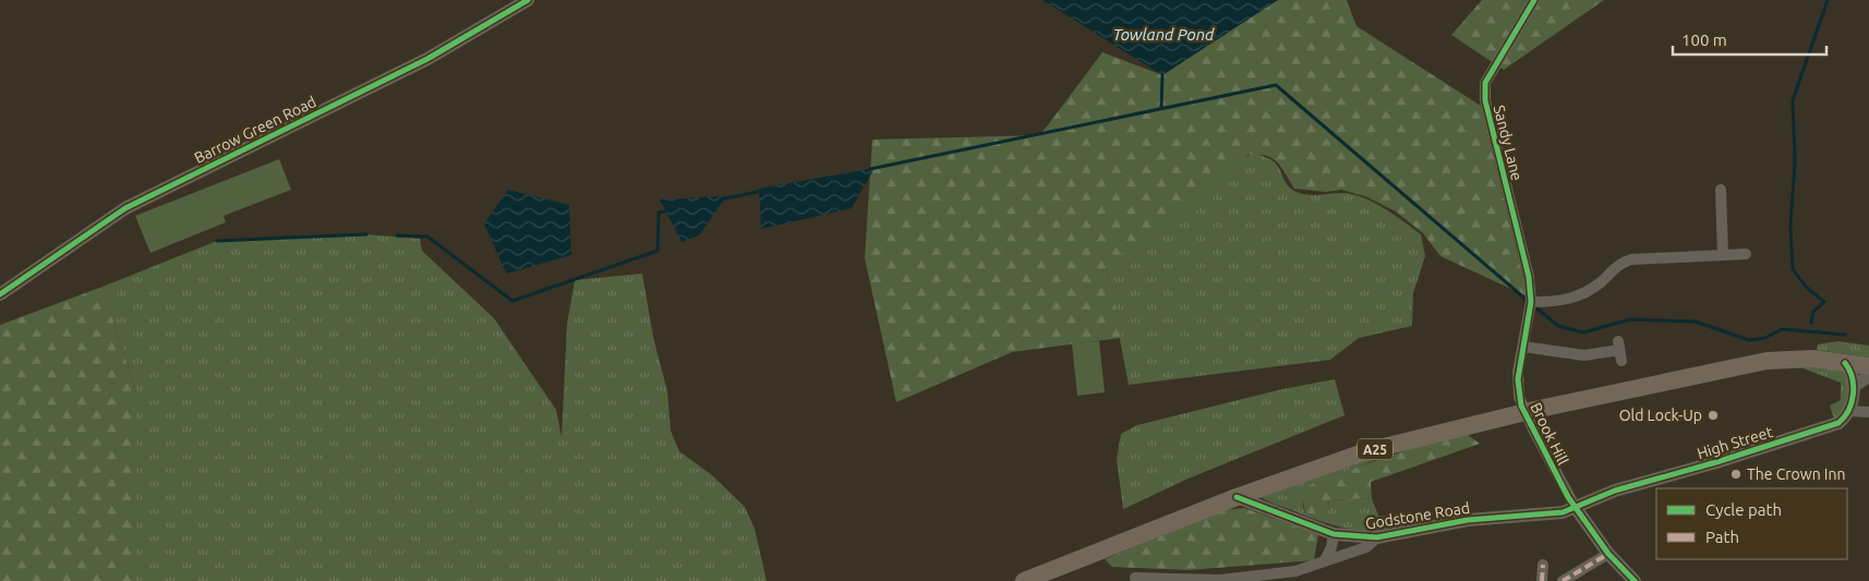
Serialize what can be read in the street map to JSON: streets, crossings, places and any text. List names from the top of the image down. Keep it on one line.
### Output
{"streets":{"main road":["A25"],"street":["Barrow Green Road","Sandy Lane","Brook Hill","High Street","Godstone Road"]},"crossings":[["Sandy Lane","Brook Hill"],["Brook Hill","High Street"],["Brook Hill","Godstone Road"],["High Street","Godstone Road"],["A25","Godstone Road"]],"water":["Towland Pond"],"places":["Old Lock-Up","The Crown Inn"],"legend":["Cycle path","Path"],"scale_bar":"100 m"}
